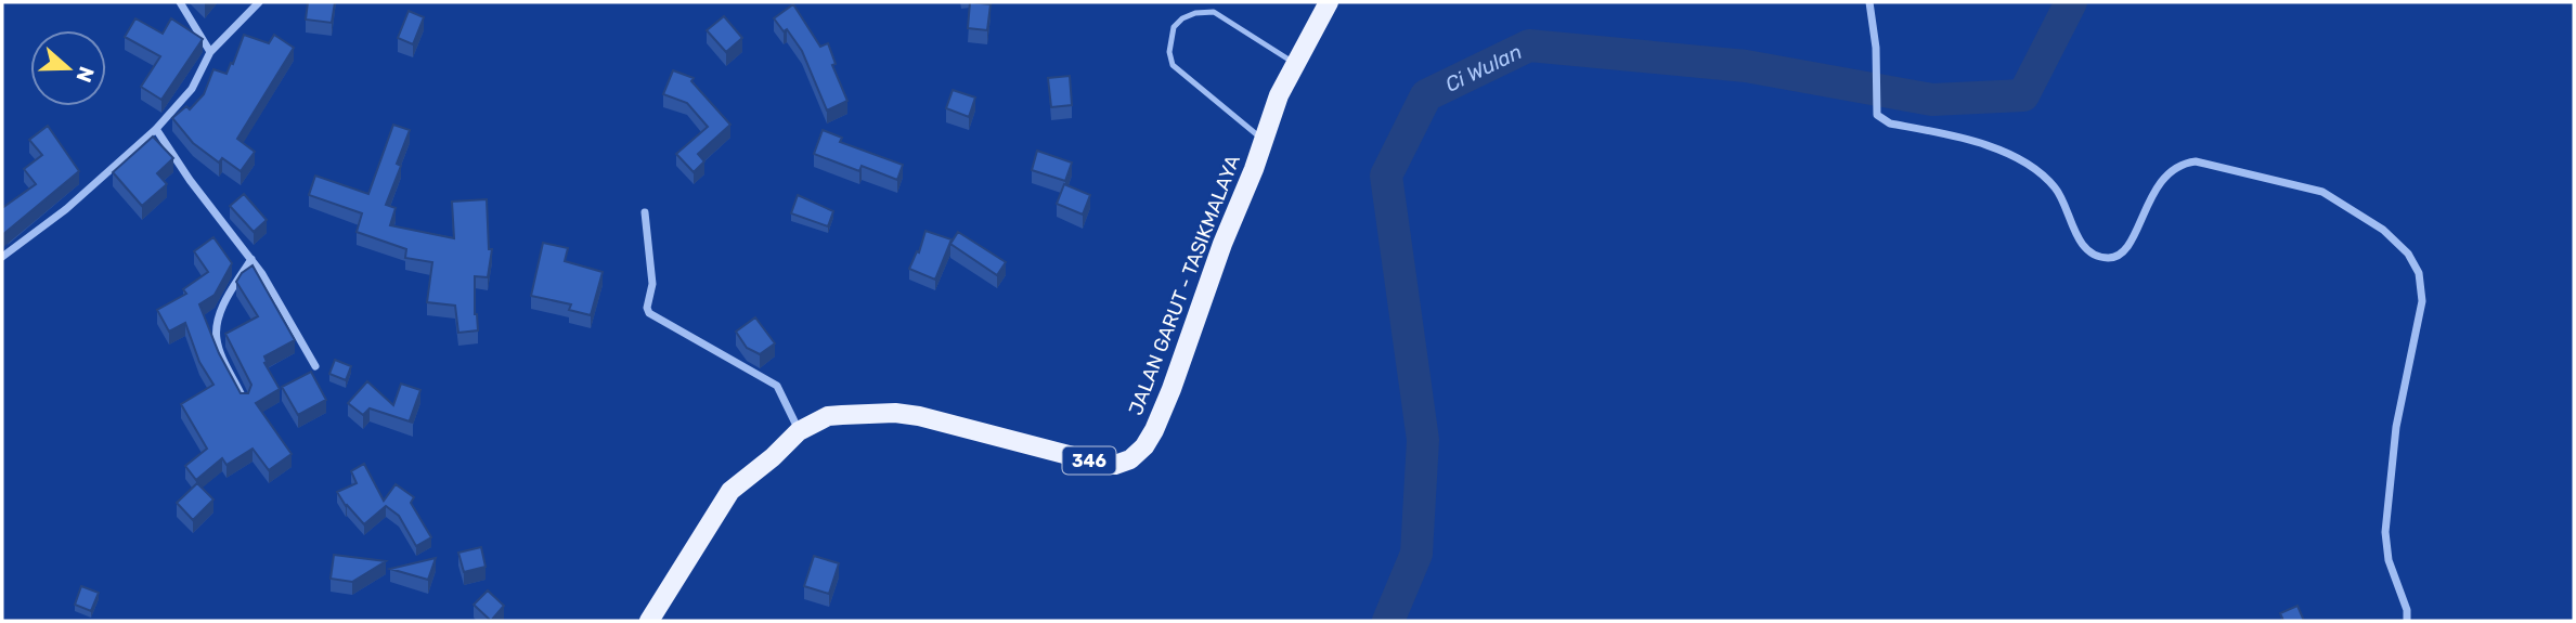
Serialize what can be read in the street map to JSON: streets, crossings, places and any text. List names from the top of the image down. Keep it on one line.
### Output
{"streets":{"main road":["JALAN GARUT - TASIKMALAYA","346"]},"water":["Ci Wulan"],"north":"right"}
